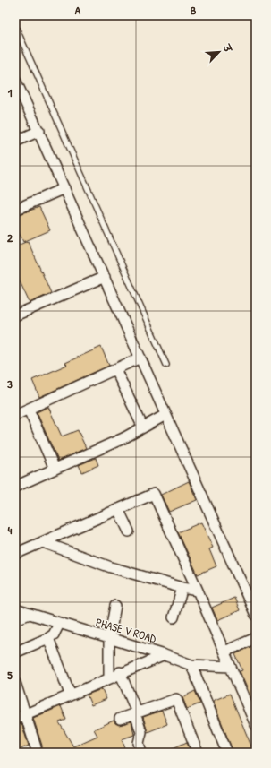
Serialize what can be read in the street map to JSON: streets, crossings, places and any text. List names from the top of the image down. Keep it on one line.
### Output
{"streets":{"street":["PHASE V ROAD"]},"north":"top right","grid":{"columns":["A","B"],"rows":["1","2","3","4","5"]}}
